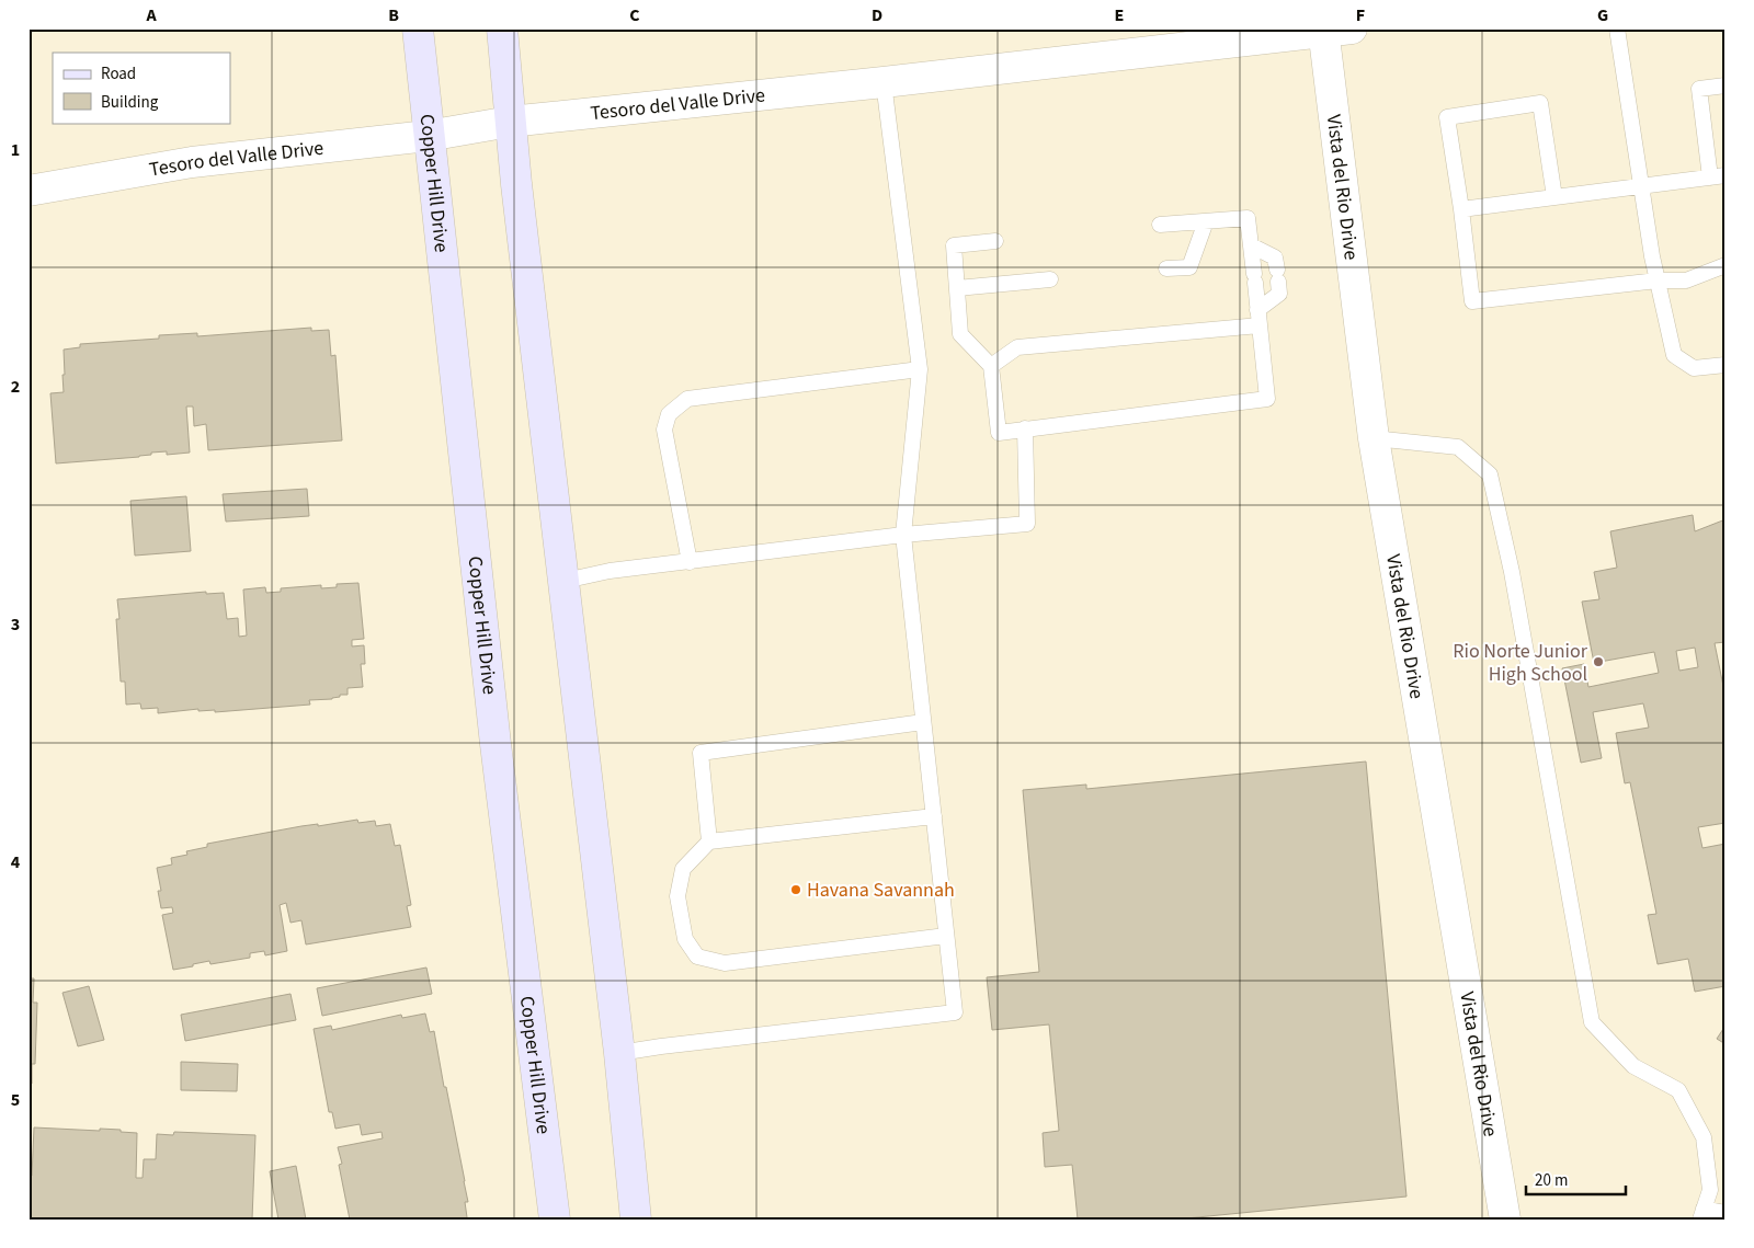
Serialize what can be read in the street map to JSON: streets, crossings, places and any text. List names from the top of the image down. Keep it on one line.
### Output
{"streets":{"main road":["Copper Hill Drive"],"street":["Tesoro del Valle Drive","Vista del Rio Drive"]},"crossings":[["Tesoro del Valle Drive","Copper Hill Drive"],["Tesoro del Valle Drive","Vista del Rio Drive"]],"places":["Rio Norte Junior High School","Havana Savannah"],"legend":["Road","Building"],"scale_bar":"20 m","grid":{"columns":["A","B","C","D","E","F","G"],"rows":["1","2","3","4","5"]}}
